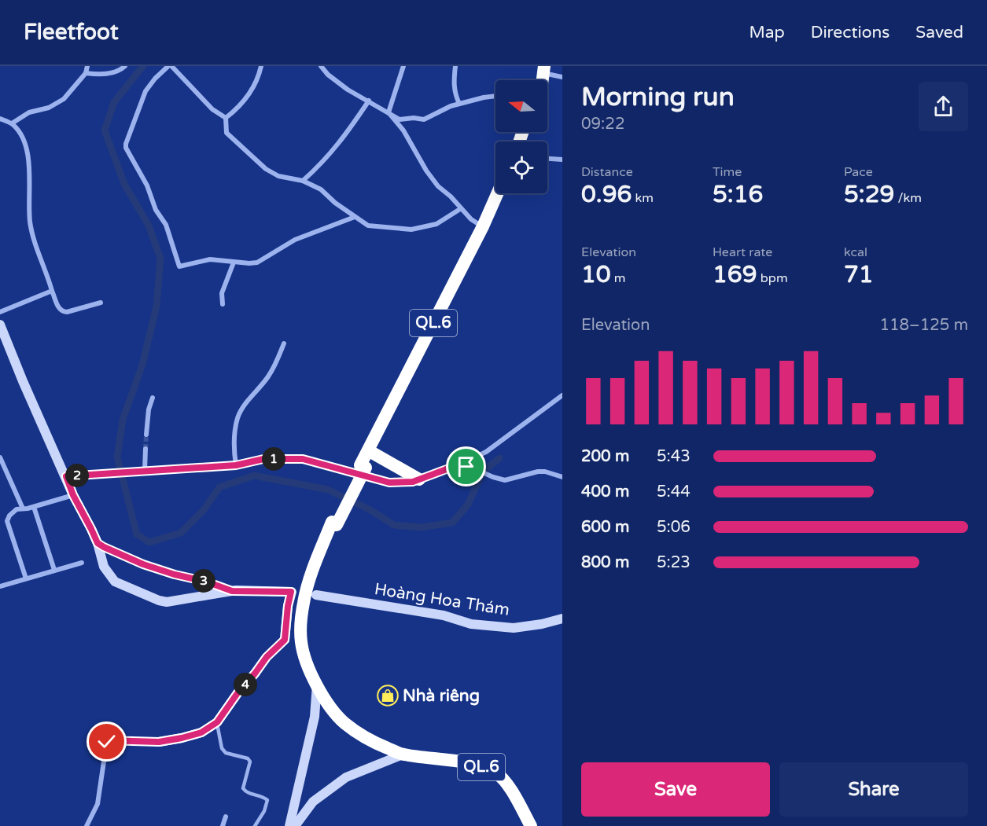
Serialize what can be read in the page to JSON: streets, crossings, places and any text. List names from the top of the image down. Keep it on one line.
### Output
{"streets":{"highway":["QL.6"],"street":["Hoàng Hoa Thám"]},"places":{"shop":["Nhà riêng"]},"north":"left","page":{"header":"Fleetfoot","nav":["Map","Directions","Saved"],"heading":["Morning run","09:22"],"stats":[["Distance","0.96 km"],["Time","5:16"],["Pace","5:29 /km"],["Elevation","10 m"],["Heart rate","169 bpm"],["kcal","71"]],"chart":["Elevation","118–125 m"],"list":[{"name":"200 m","note":"5:43"},{"name":"400 m","note":"5:44"},{"name":"600 m","note":"5:06"},{"name":"800 m","note":"5:23"}],"pins":["1","2","3","4"],"buttons":["Save","Share"]}}
